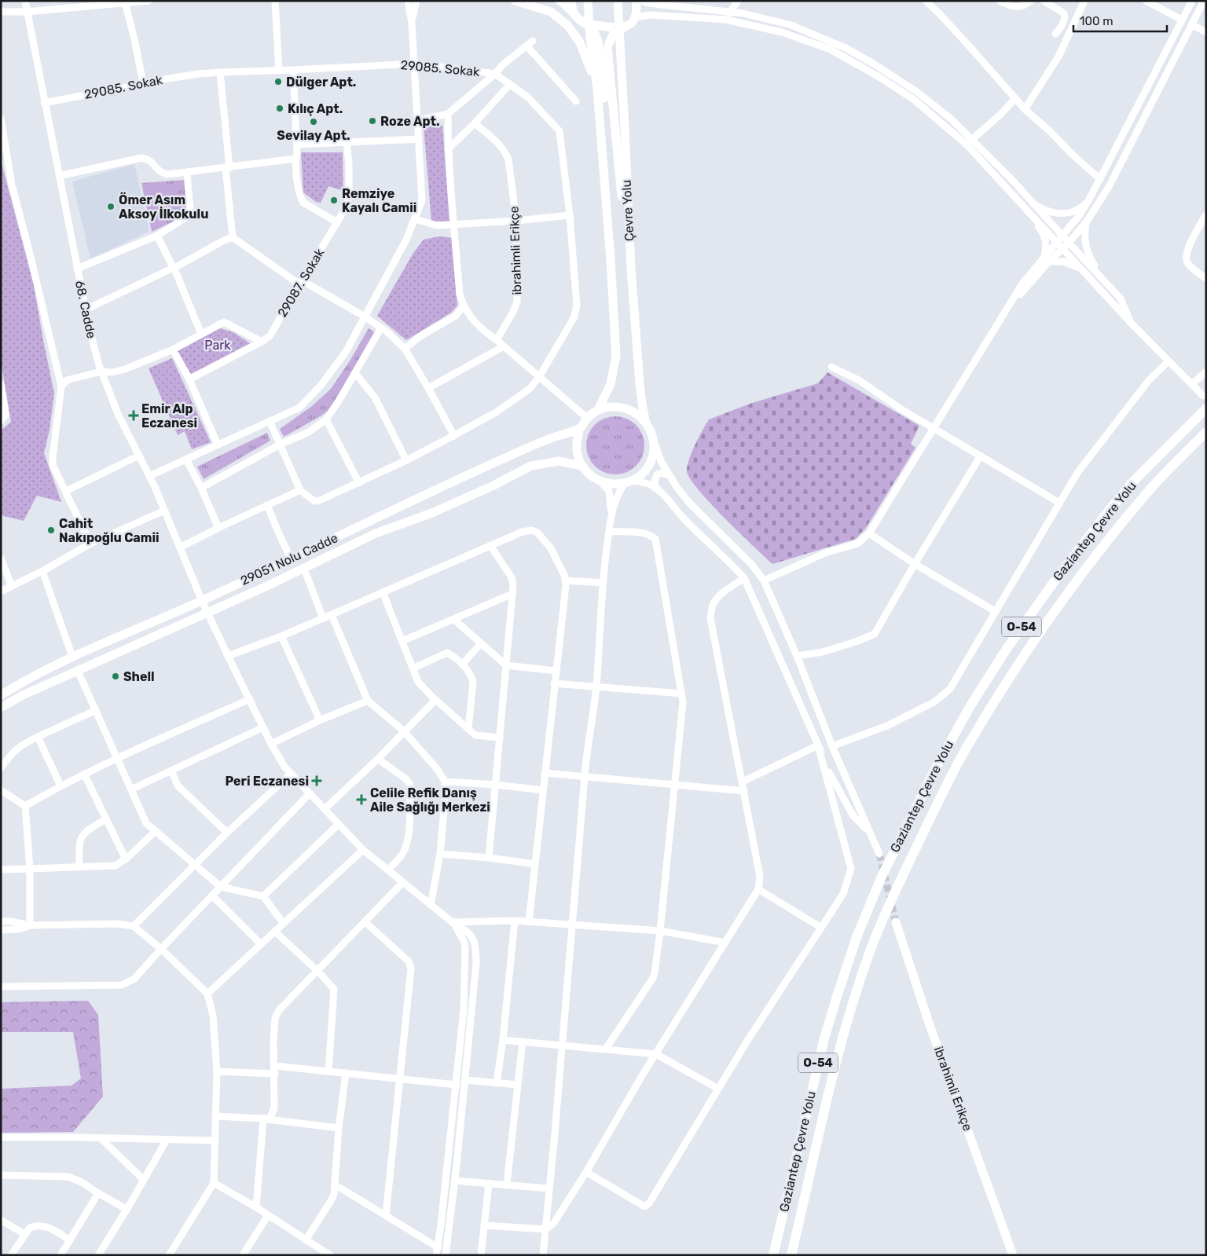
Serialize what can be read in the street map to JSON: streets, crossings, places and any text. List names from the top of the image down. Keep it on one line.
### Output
{"streets":{"highway":["Gaziantep Çevre Yolu","O-54"],"main road":["Çevre Yolu","ibrahimli Erikçe","29051 Nolu Cadde"],"street":["29085. Sokak","29087. Sokak","68. Cadde"]},"crossings":[["29085. Sokak","68. Cadde"],["Çevre Yolu","29051 Nolu Cadde"],["68. Cadde","29051 Nolu Cadde"]],"parks":["Park"],"places":{"other":["Dülger Apt.","Kılıç Apt.","Roze Apt.","Sevilay Apt.","Remziye Kayalı Camii","Ömer Asım Aksoy İlkokulu","Cahit Nakıpoğlu Camii","Shell"],"health":["Emir Alp Eczanesi","Peri Eczanesi","Celile Refik Danış Aile Sağlığı Merkezi"]},"scale_bar":"100 m"}
